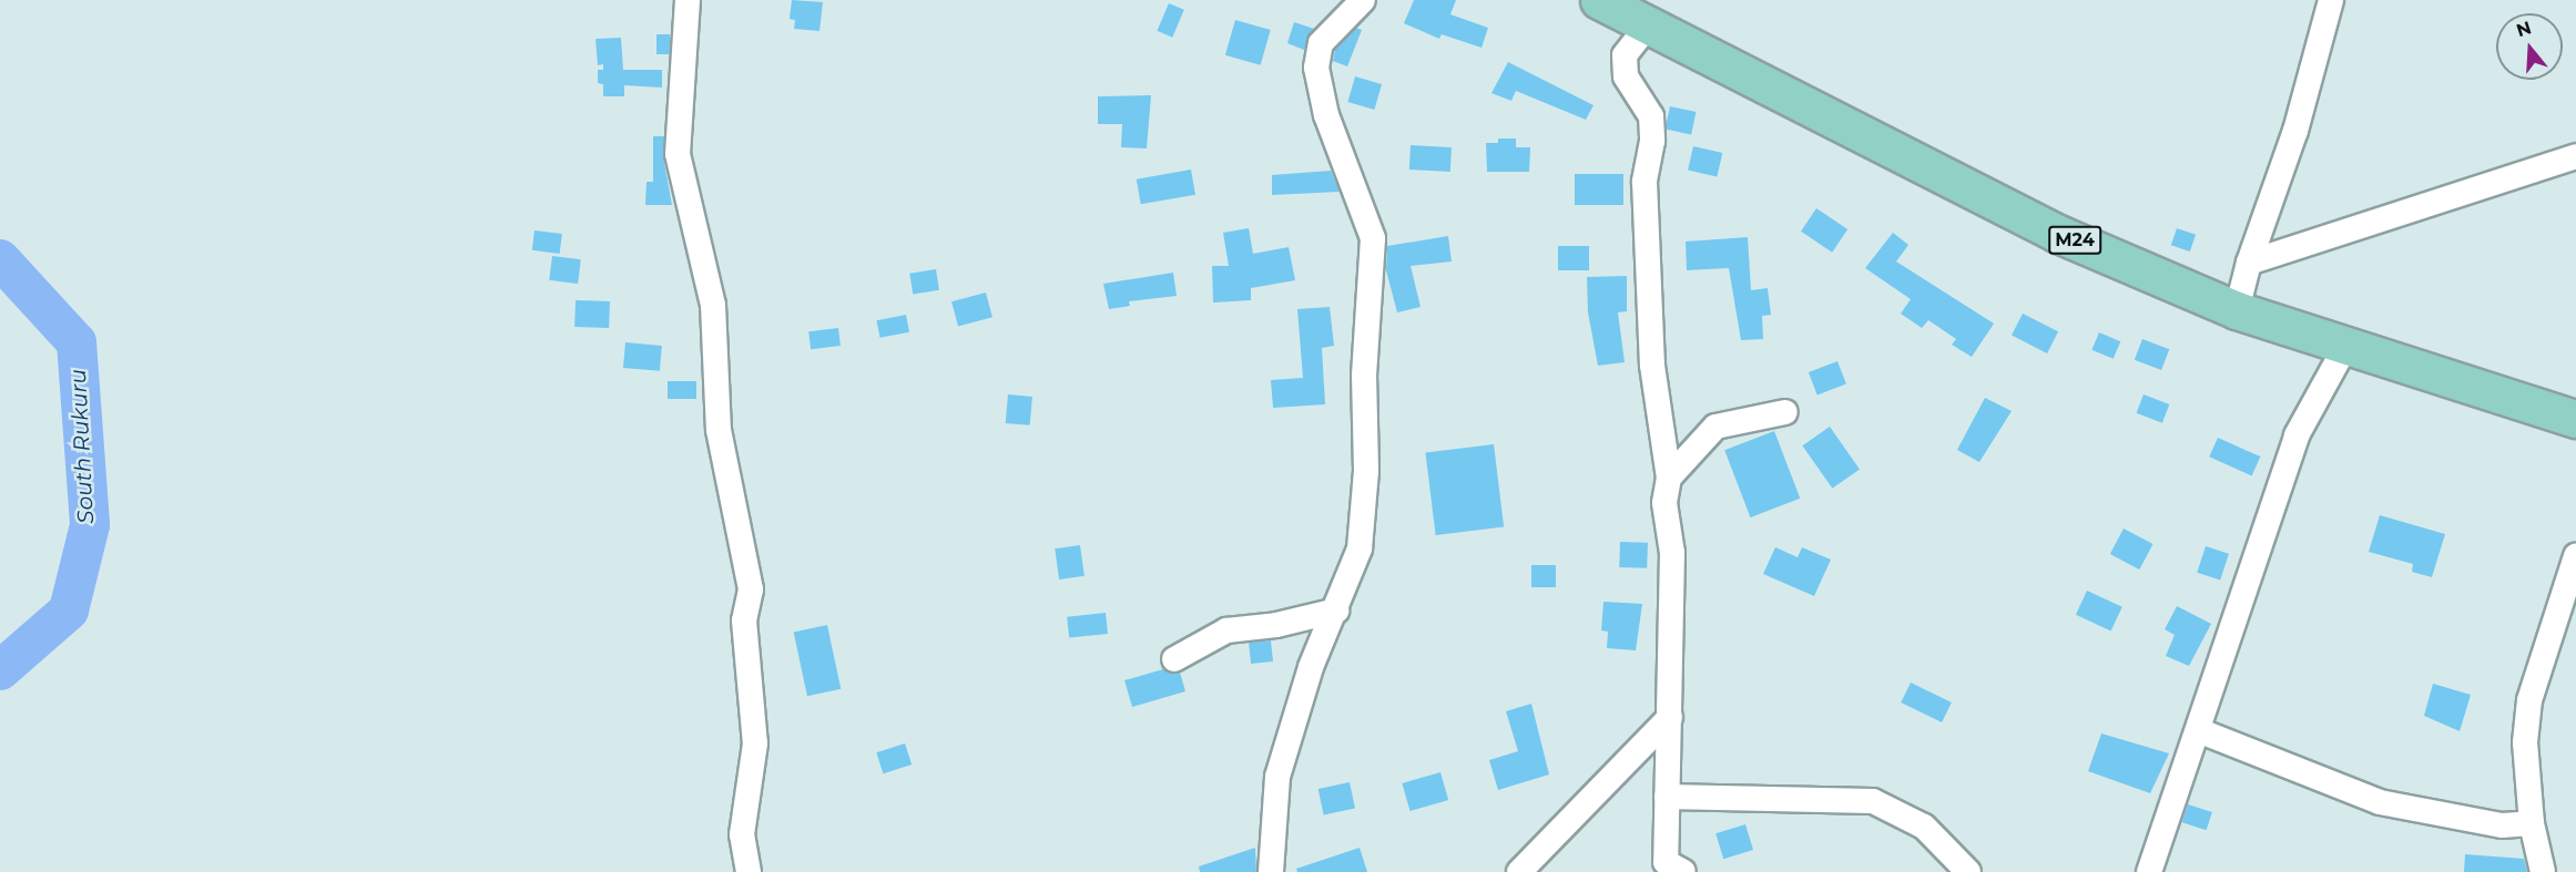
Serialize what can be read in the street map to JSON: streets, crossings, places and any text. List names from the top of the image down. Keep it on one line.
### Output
{"streets":{"main road":["M24"]},"water":["South Rukuru"],"north":"top"}
